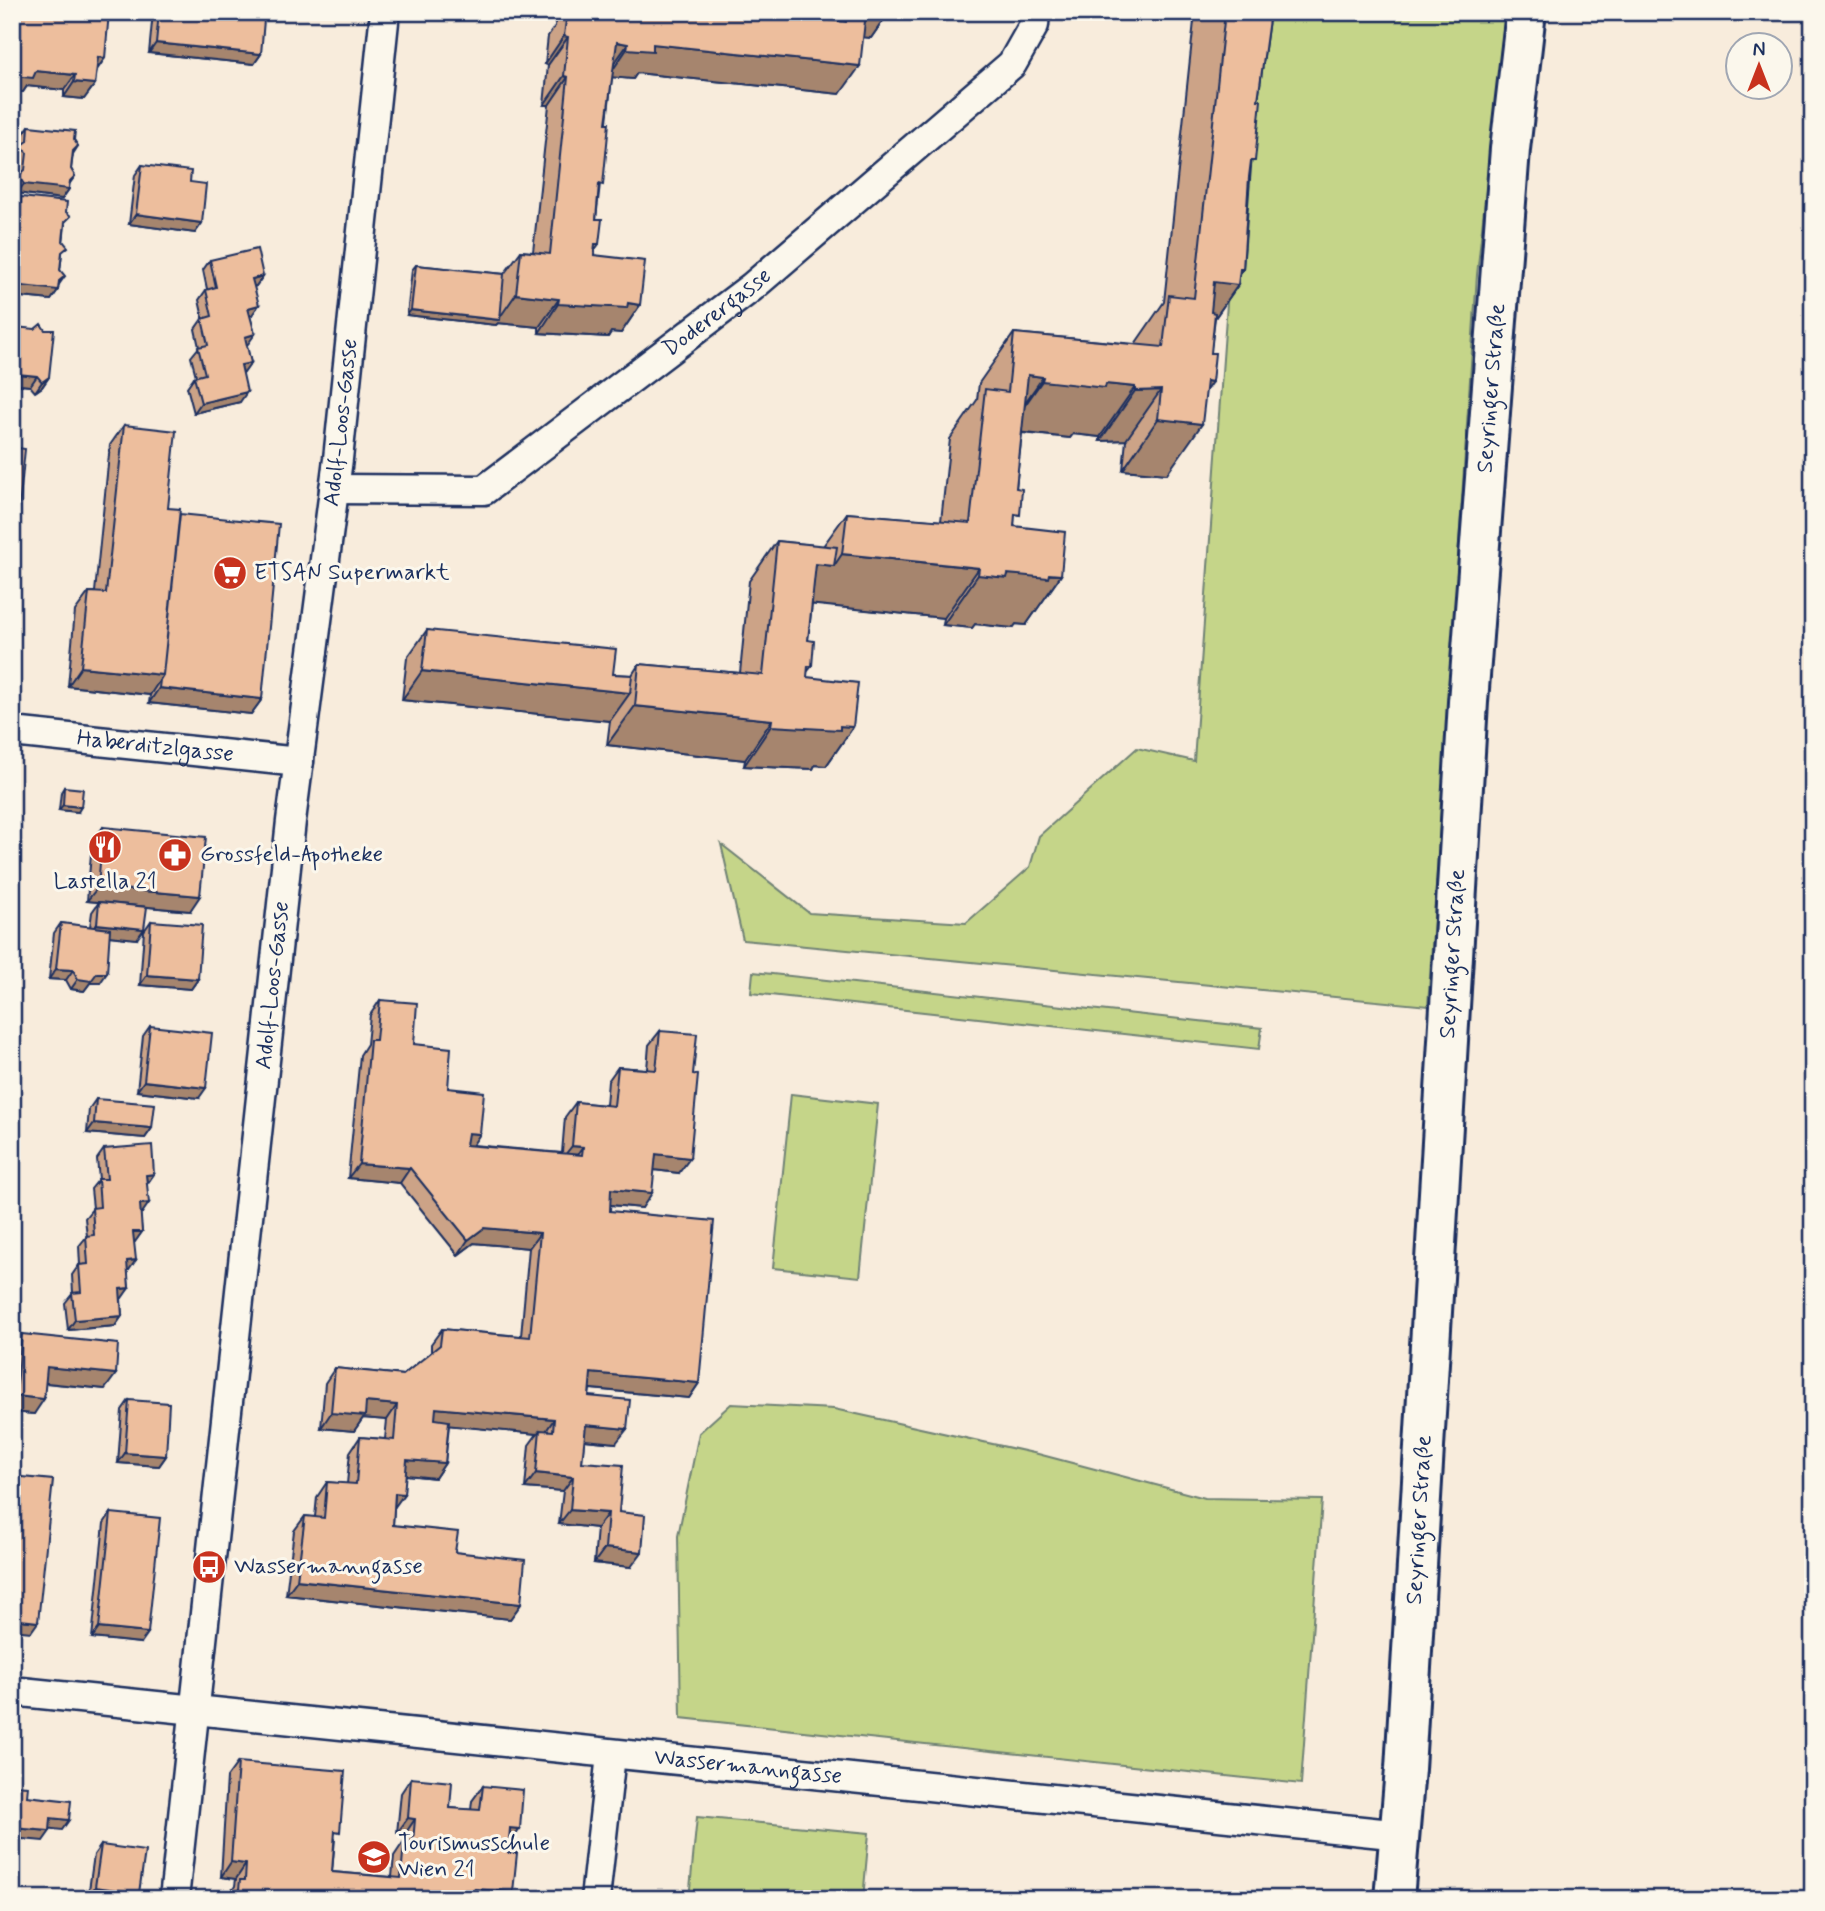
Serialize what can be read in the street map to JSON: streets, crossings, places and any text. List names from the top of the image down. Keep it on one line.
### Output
{"streets":{"main road":["Seyringer Straße"],"street":["Doderergasse","Adolf-Loos-Gasse","Haberditzlgasse","Wassermanngasse"]},"crossings":[["Doderergasse","Adolf-Loos-Gasse"],["Seyringer Straße","Wassermanngasse"],["Adolf-Loos-Gasse","Haberditzlgasse"],["Adolf-Loos-Gasse","Wassermanngasse"]],"places":{"supermarket":["ETSAN Supermarkt"],"restaurant":["Lastella 21"],"pharmacy":["Grossfeld-Apotheke"],"bus stop":["Wassermanngasse"],"school or university":["Tourismusschule Wien 21"]},"north":"top"}
